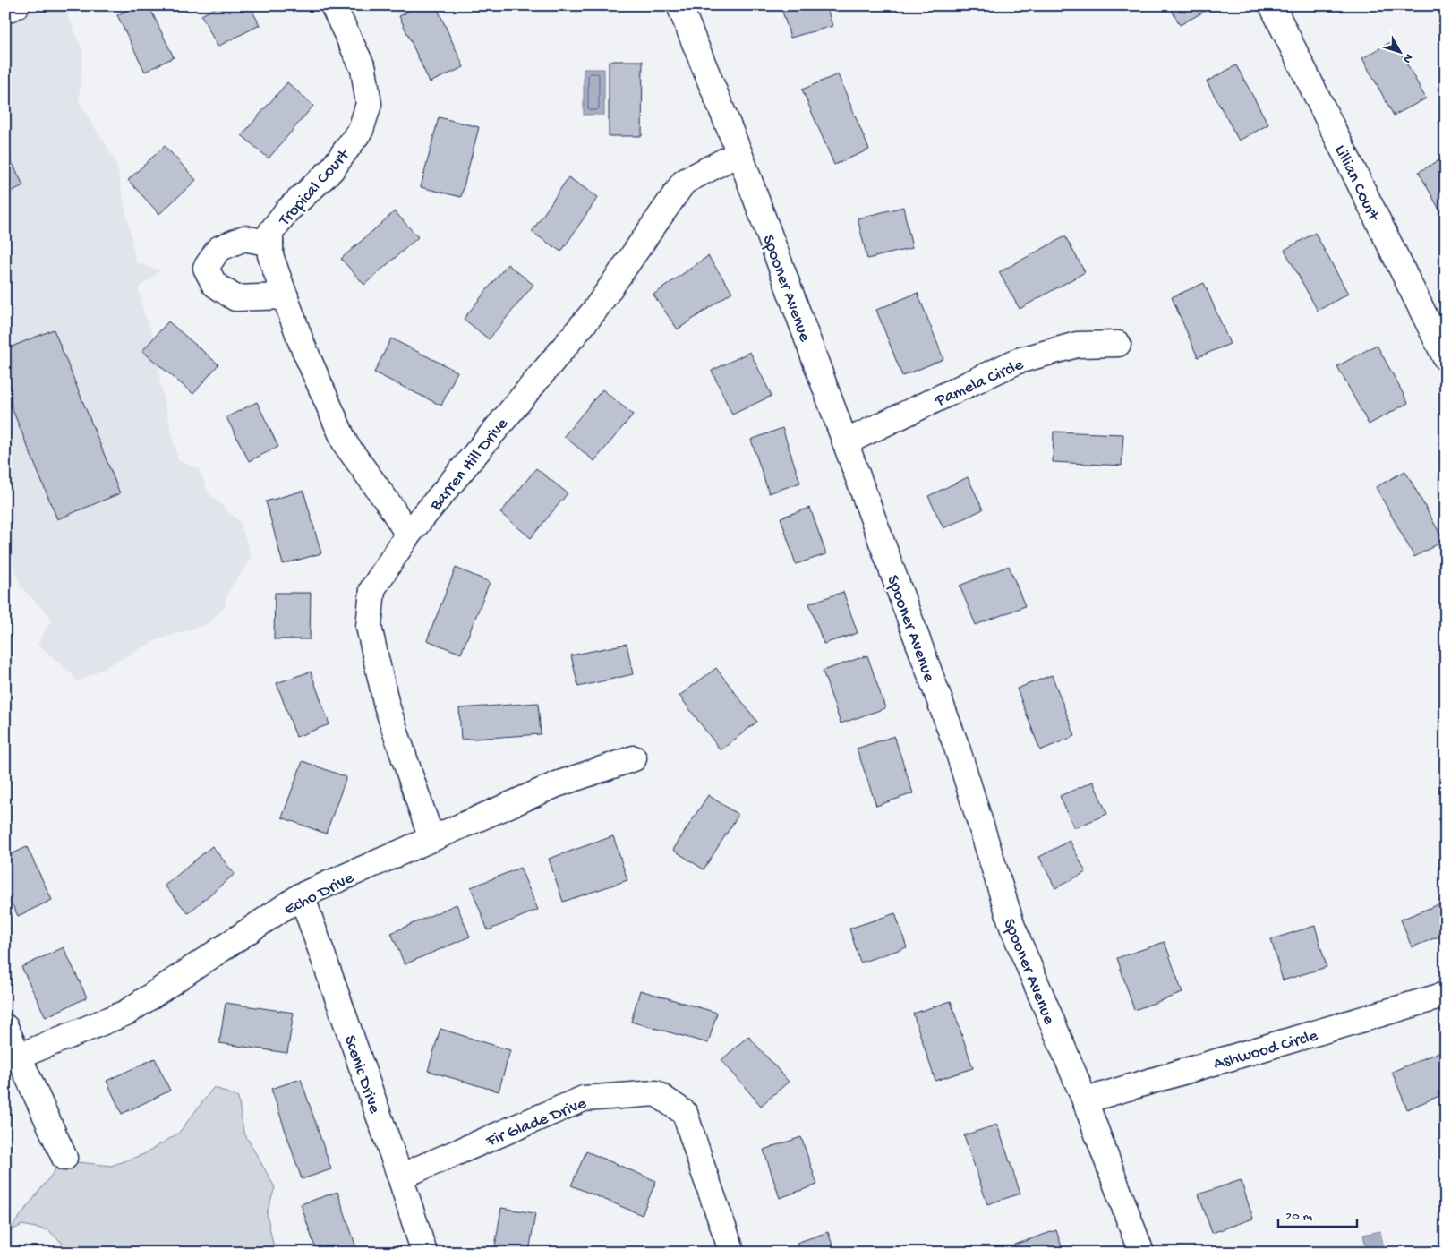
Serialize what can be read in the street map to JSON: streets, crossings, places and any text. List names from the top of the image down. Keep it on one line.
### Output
{"streets":{"street":["Lillian Court","Tropical Court","Spooner Avenue","Pamela Circle","Barren Hill Drive","Echo Drive","Ashwood Circle","Scenic Drive","Fir Glade Drive"]},"crossings":[["Tropical Court","Barren Hill Drive"],["Spooner Avenue","Pamela Circle"],["Spooner Avenue","Barren Hill Drive"],["Spooner Avenue","Ashwood Circle"],["Barren Hill Drive","Echo Drive"],["Echo Drive","Scenic Drive"],["Scenic Drive","Fir Glade Drive"]],"scale_bar":"20 m","north":"bottom right"}
